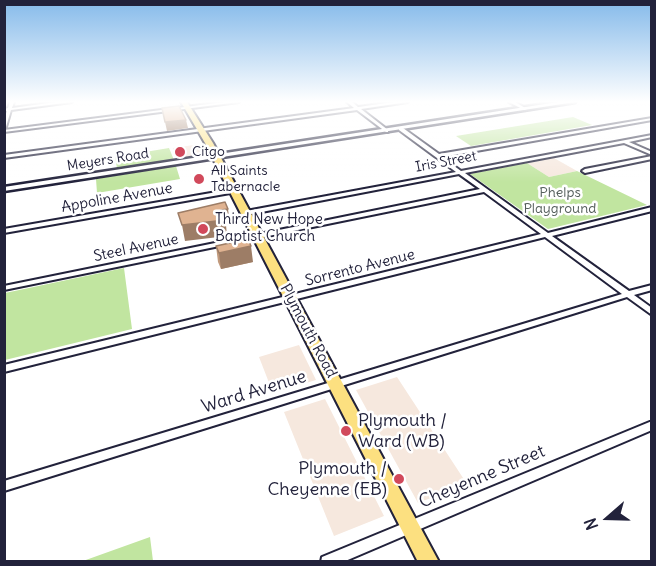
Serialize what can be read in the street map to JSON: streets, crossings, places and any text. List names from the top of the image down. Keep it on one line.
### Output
{"streets":{"main road":["Plymouth Road"],"street":["Meyers Road","Iris Street","Appoline Avenue","Steel Avenue","Sorrento Avenue","Ward Avenue","Cheyenne Street"]},"crossings":[["Meyers Road","Plymouth Road"],["Iris Street","Plymouth Road"],["Appoline Avenue","Plymouth Road"],["Steel Avenue","Plymouth Road"],["Sorrento Avenue","Plymouth Road"],["Plymouth Road","Ward Avenue"],["Plymouth Road","Cheyenne Street"]],"parks":["Phelps Playground"],"places":["Citgo","All Saints Tabernacle","Third New Hope Baptist Church","Plymouth / Ward (WB)","Plymouth / Cheyenne (EB)"],"north":"left"}
